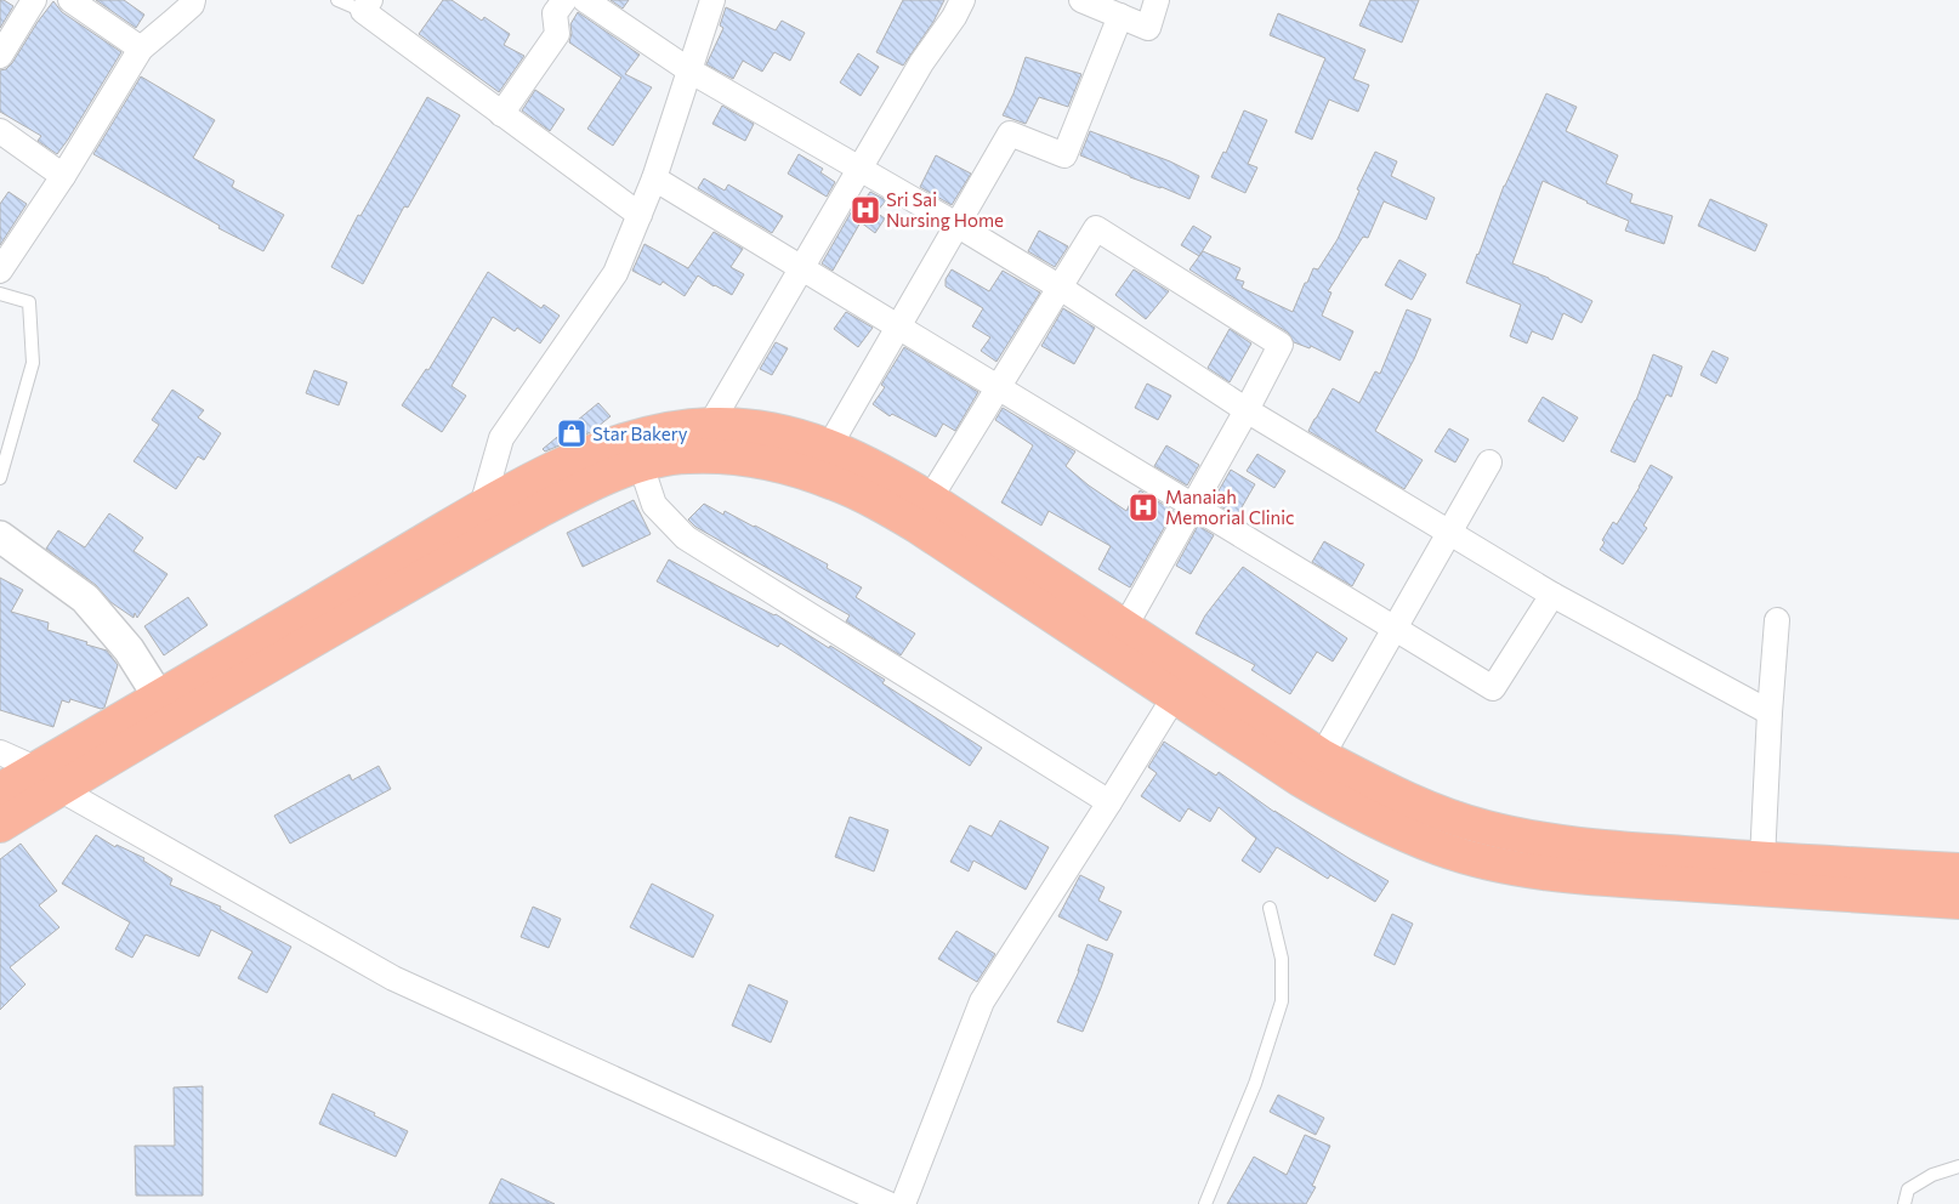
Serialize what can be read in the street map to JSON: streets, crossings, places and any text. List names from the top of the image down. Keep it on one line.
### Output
{"places":{"hospital":["Sri Sai Nursing Home","Manaiah Memorial Clinic"],"shop":["Star Bakery"]}}
